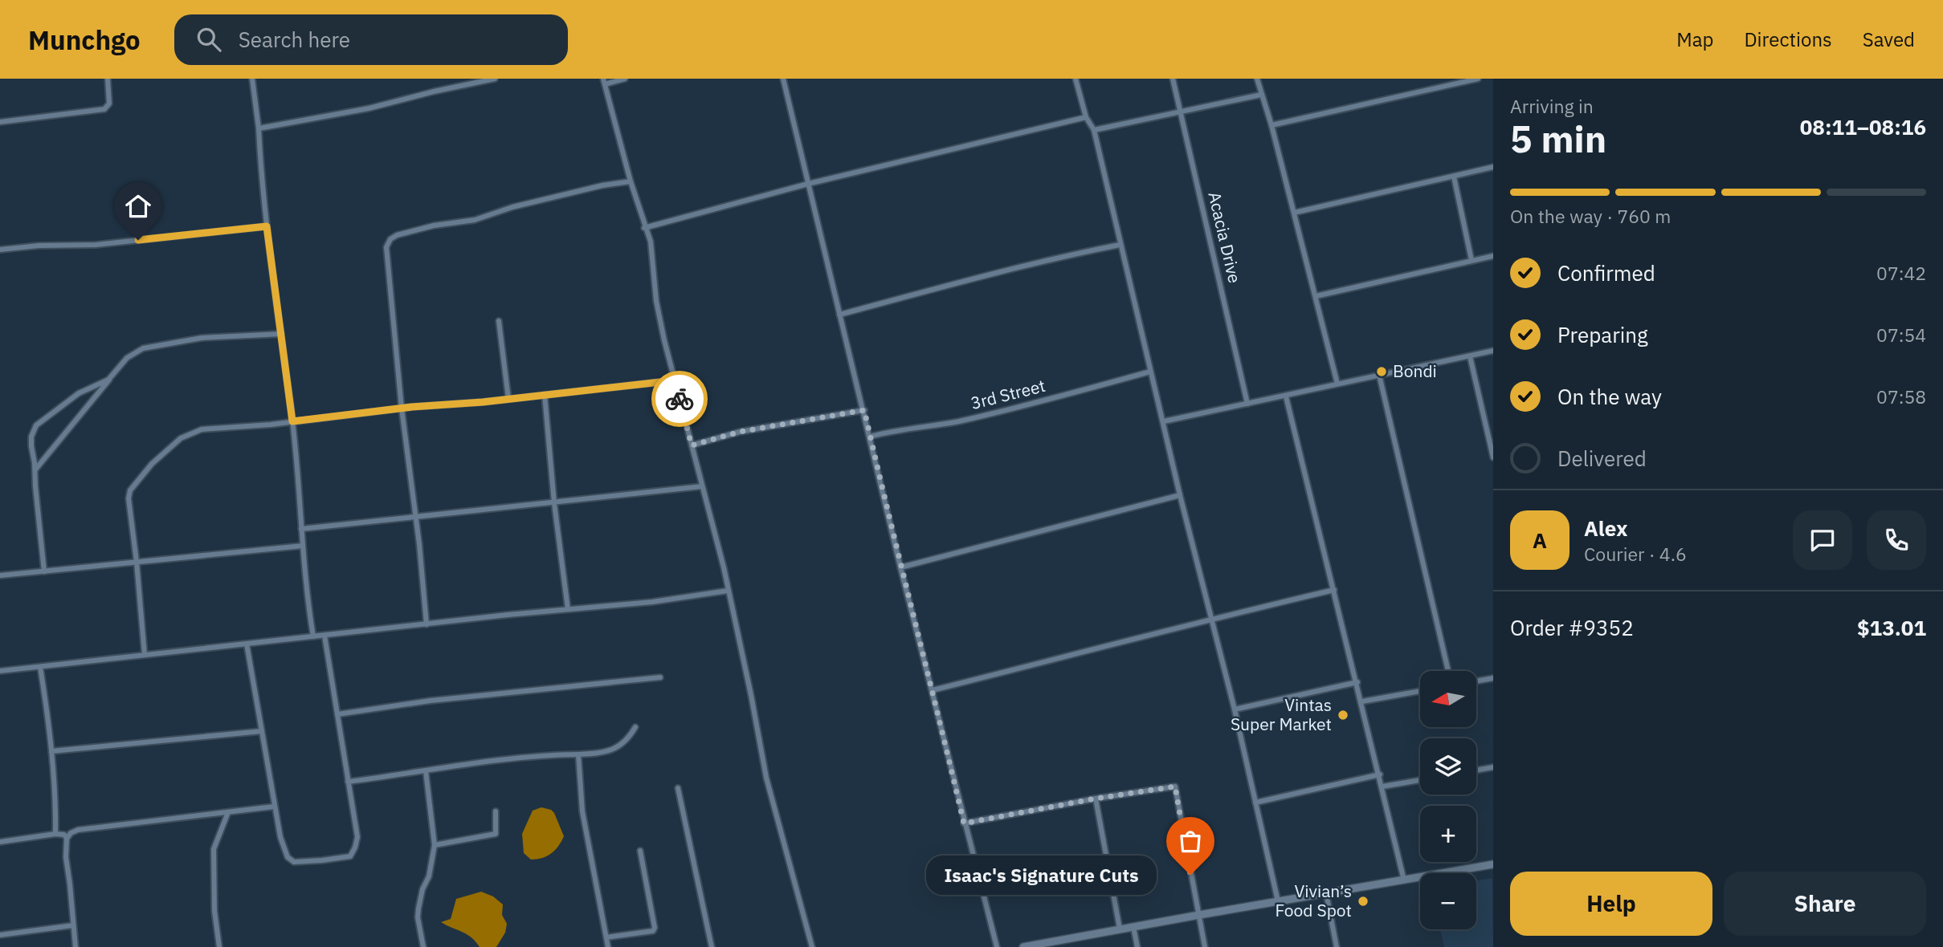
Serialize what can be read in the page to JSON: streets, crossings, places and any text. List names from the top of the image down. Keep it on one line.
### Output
{"streets":{"street":["Acacia Drive","3rd Street"]},"places":["Bondi","Vintas Super Market","Isaac's Signature Cuts","Vivian’s Food Spot"],"north":"left","page":{"header":"Munchgo","search":"Search here","nav":["Map","Directions","Saved"],"heading":["5 min","Arriving in","08:11–08:16"],"panel":["Alex","Courier · 4.6","Order #9352","$13.01"],"bar":"On the way · 760 m","list":[["Confirmed","07:42"],["Preparing","07:54"],["On the way","07:58"],"Delivered"],"round":"A","map_buttons":["+","−"],"bubble":"Isaac's Signature Cuts","buttons":["Help","Share"]}}
